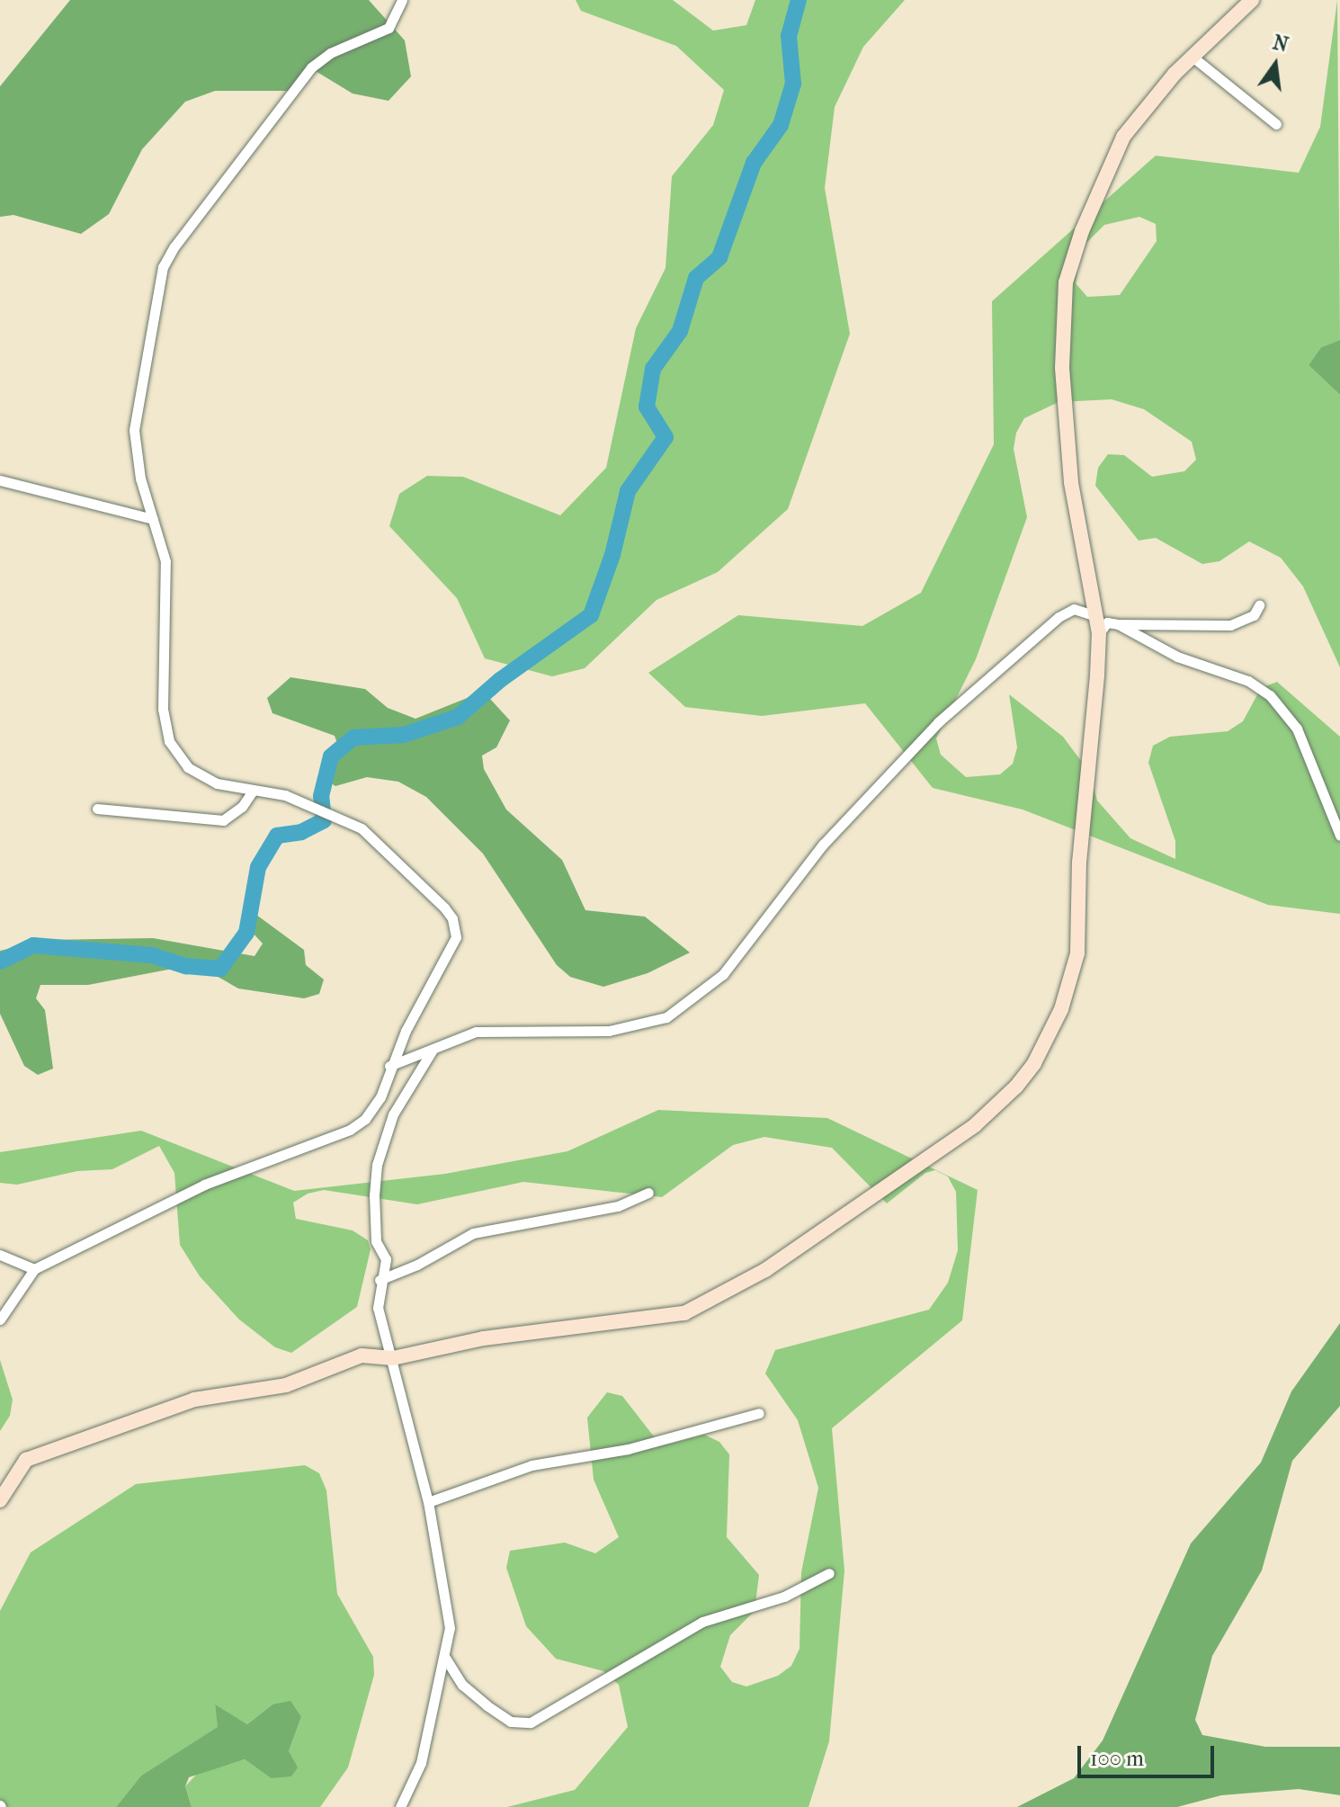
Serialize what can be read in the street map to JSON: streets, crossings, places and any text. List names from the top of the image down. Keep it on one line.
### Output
{"scale_bar":"100 m","north":"top"}
